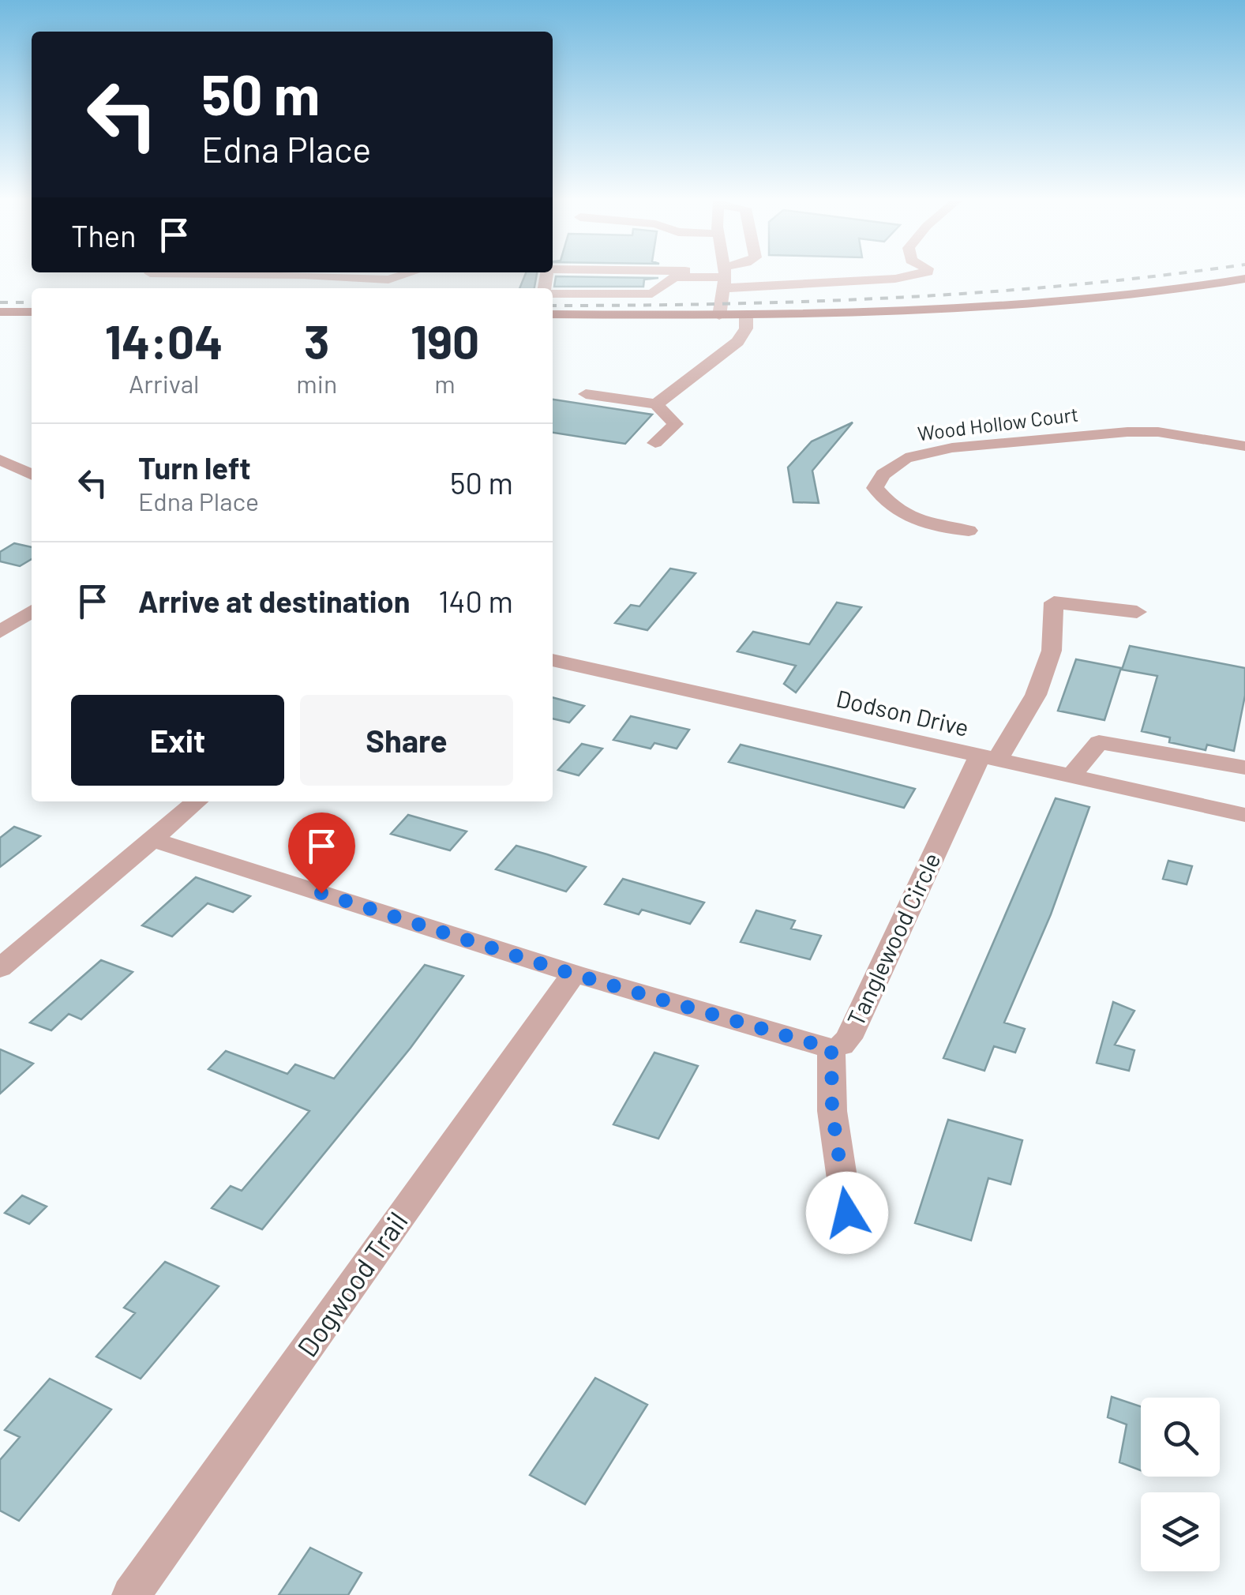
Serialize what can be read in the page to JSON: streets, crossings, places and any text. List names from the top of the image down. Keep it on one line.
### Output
{"streets":{"street":["Wood Hollow Court","Dodson Drive","Tanglewood Circle","Dogwood Trail"]},"crossings":[["Dodson Drive","Tanglewood Circle"]],"page":{"turn":["50 m","Edna Place"],"then":"Then","eta":["14:04","Arrival","3","min","190","m"],"list":[{"name":"Turn left","note":"Edna Place","value":"50 m"},{"name":"Arrive at destination","value":"140 m"}],"buttons":["Exit","Share"]}}
